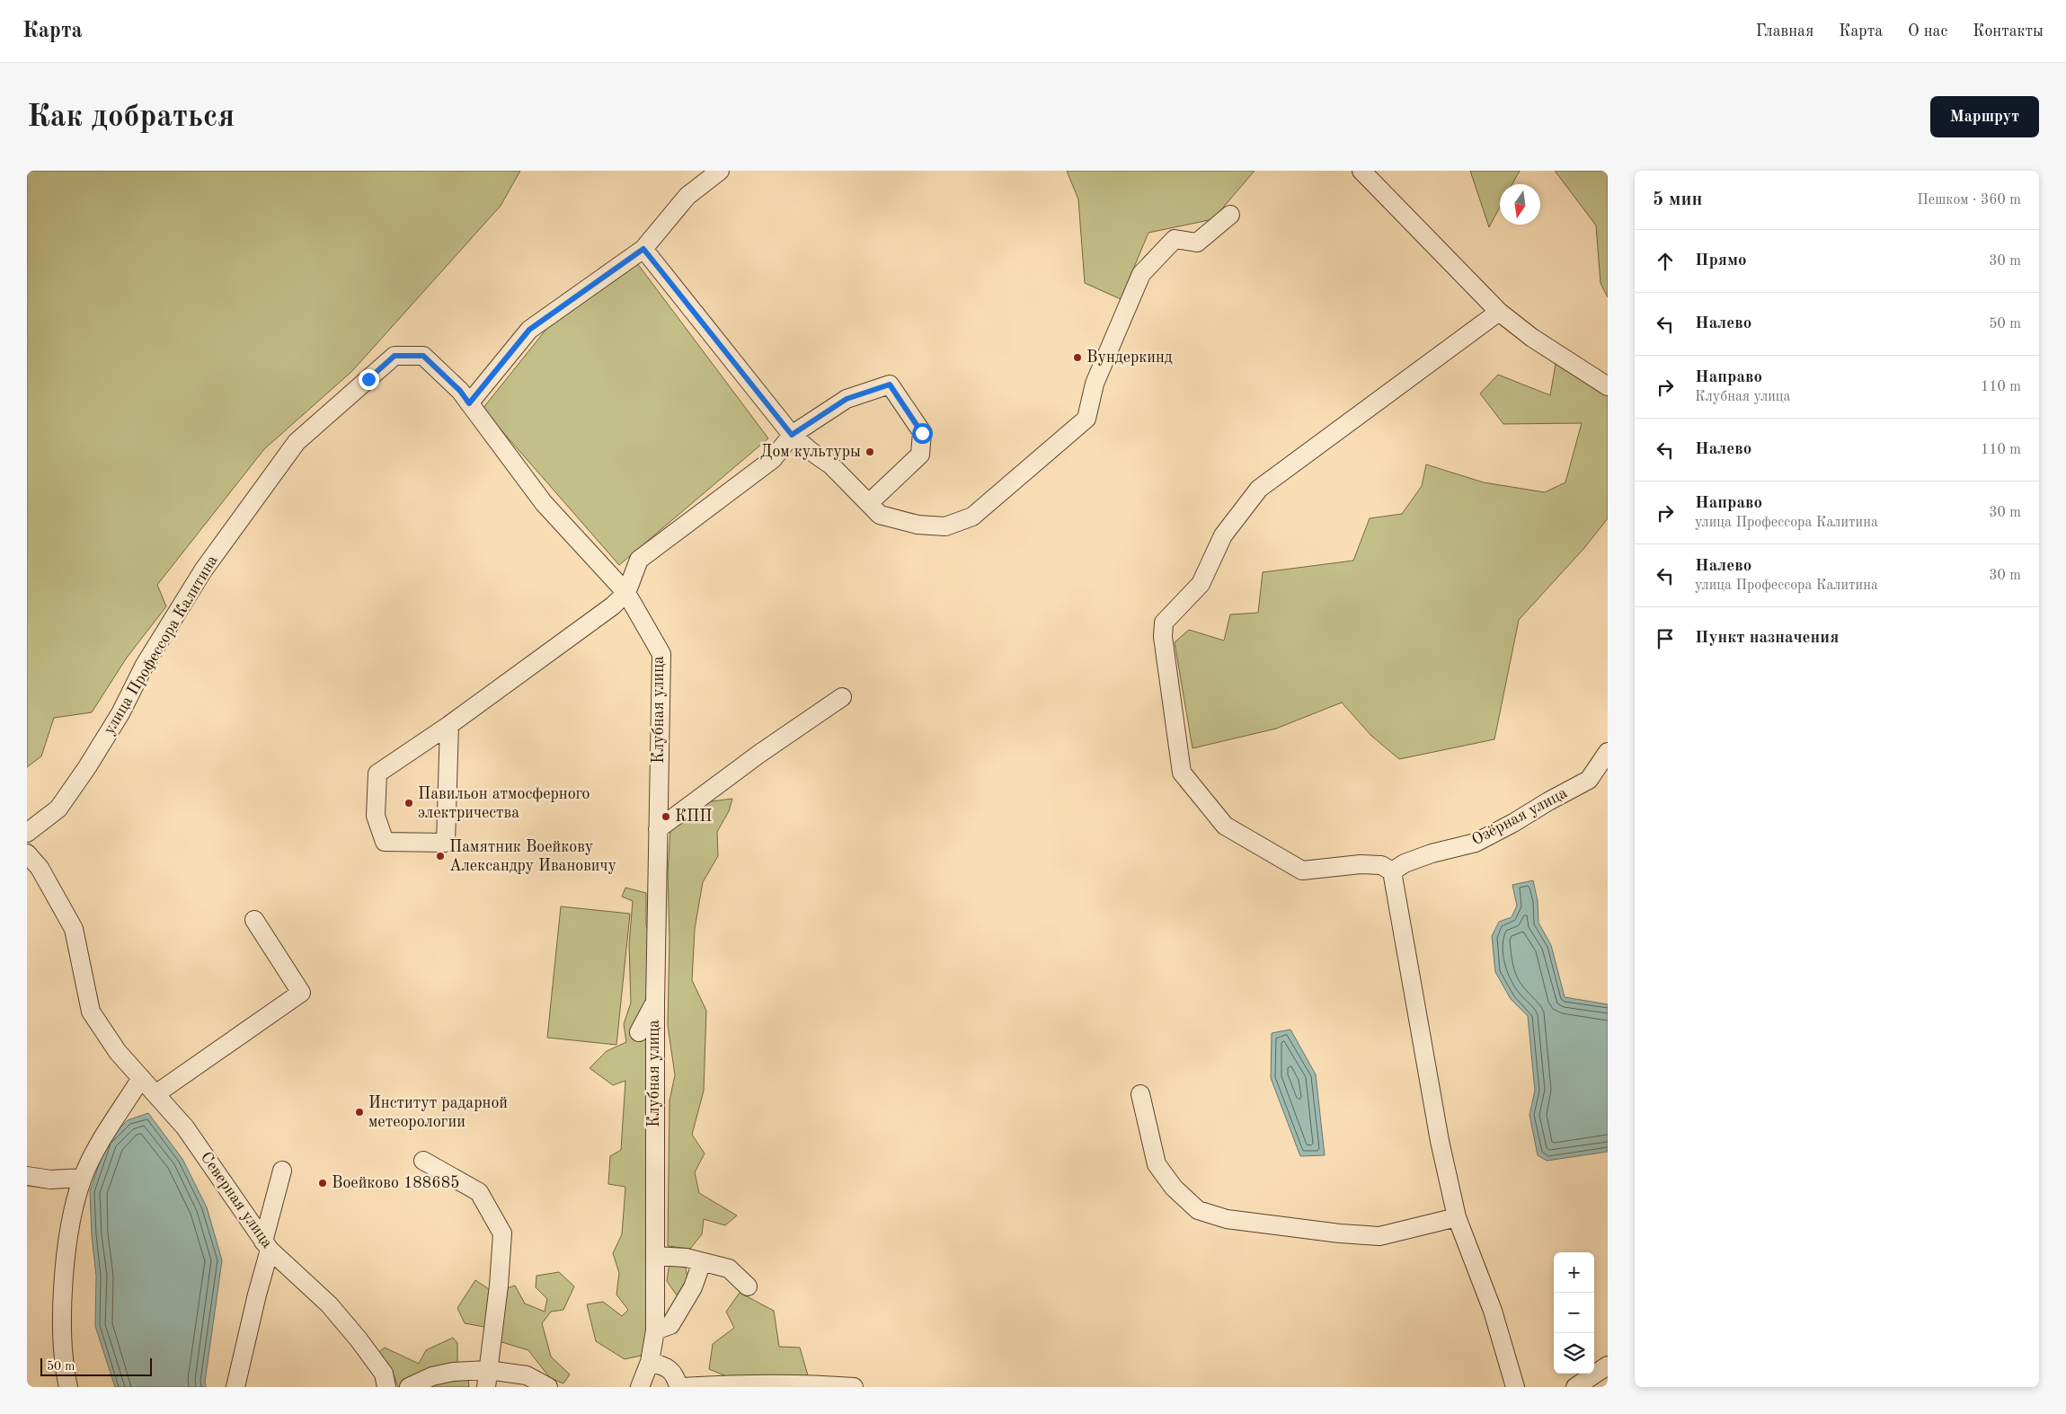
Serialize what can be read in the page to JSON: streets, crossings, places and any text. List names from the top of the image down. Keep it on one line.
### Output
{"streets":{"street":["улица Профессора Калитина","Клубная улица","Озёрная улица","Северная улица"]},"crossings":[["улица Профессора Калитина","Клубная улица"]],"places":["Вундеркинд","Дом культуры","Павильон атмосферного электричества","КПП","Памятник Воейкову Александру Ивановичу","Институт радарной метеорологии","Воейково 188685"],"scale_bar":"50 m","north":"bottom","page":{"header":"Карта","nav":["Главная","Карта","О нас","Контакты"],"buttons":"Маршрут","title":"Как добраться","heading":["5 мин","Пешком · 360 m"],"list":[["Прямо","30 m"],["Налево","50 m"],["Направо","Клубная улица","110 m"],["Налево","110 m"],["Направо","улица Профессора Калитина","30 m"],["Налево","улица Профессора Калитина","30 m"],"Пункт назначения"],"map_buttons":["+","−"],"scale":"50 m"}}
